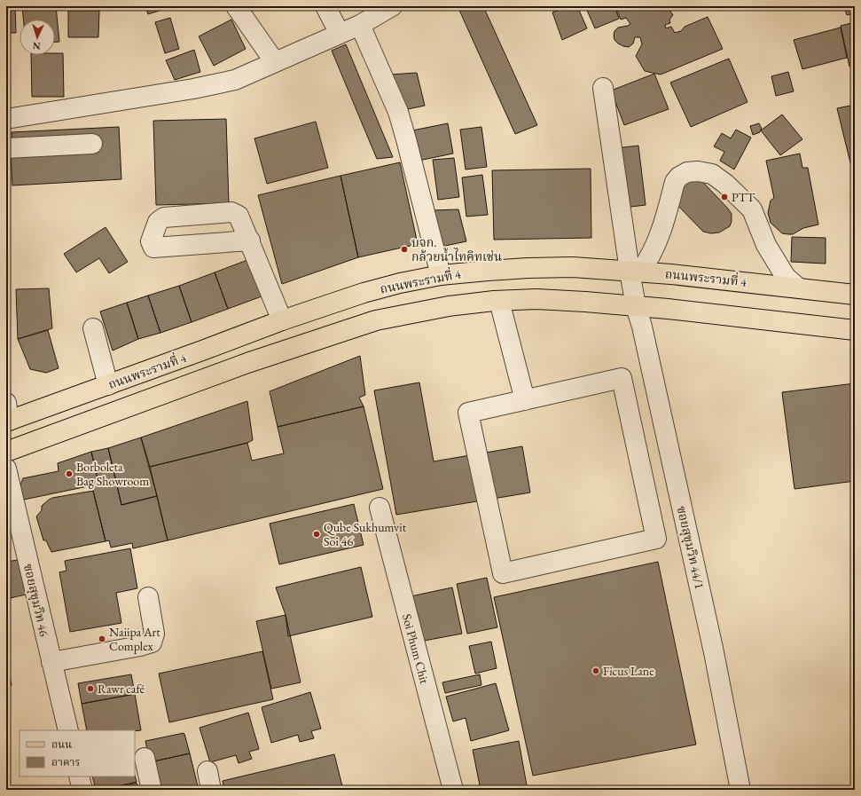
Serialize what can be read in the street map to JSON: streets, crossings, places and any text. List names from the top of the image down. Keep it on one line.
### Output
{"streets":{"main road":["ถนนพระรามที่ 4"],"street":["ซอยสุขุมวิท 44/1","ซอยสุขุมวิท 46","Soi Phum Chit"]},"crossings":[["ถนนพระรามที่ 4","ซอยสุขุมวิท 44/1"]],"places":["PTT","บจก. กล้วยน้ำไทคิทเช่น","Borboleta Bag Showroom","Qube Sukhumvit Soi 46","Naiipa Art Complex","Ficus Lane","Rawr café"],"legend":["ถนน","อาคาร"],"north":"bottom"}
